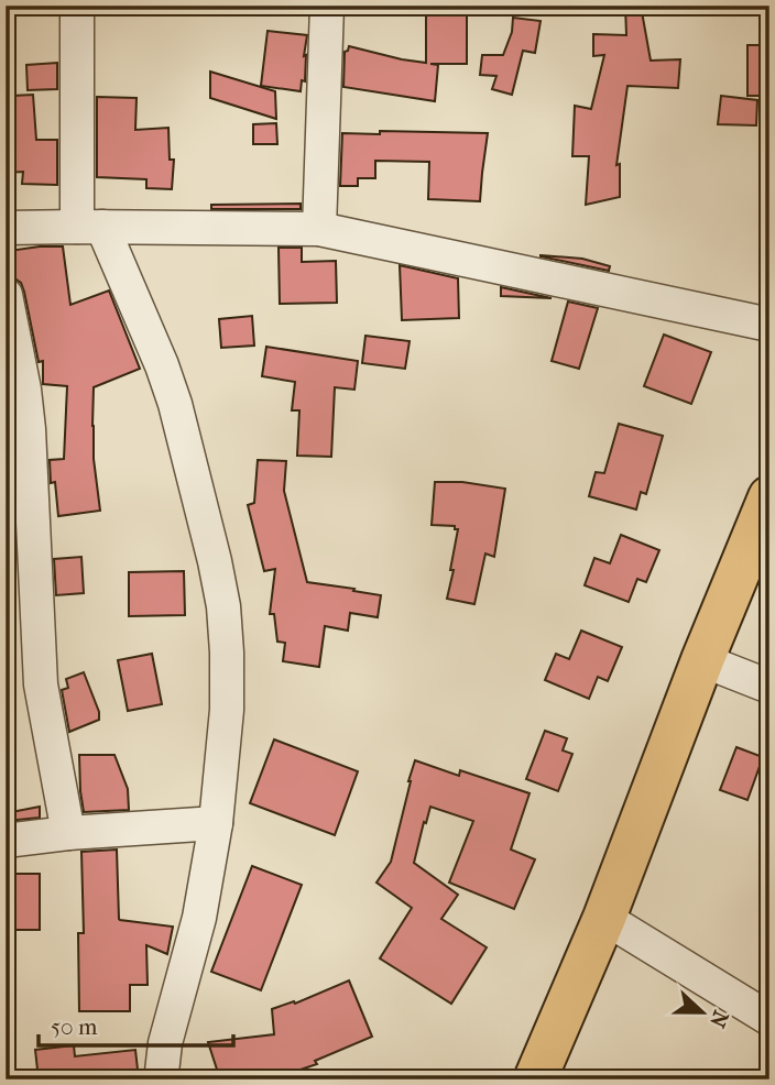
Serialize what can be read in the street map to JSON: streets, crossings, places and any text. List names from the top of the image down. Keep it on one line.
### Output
{"scale_bar":"50 m","north":"right"}
